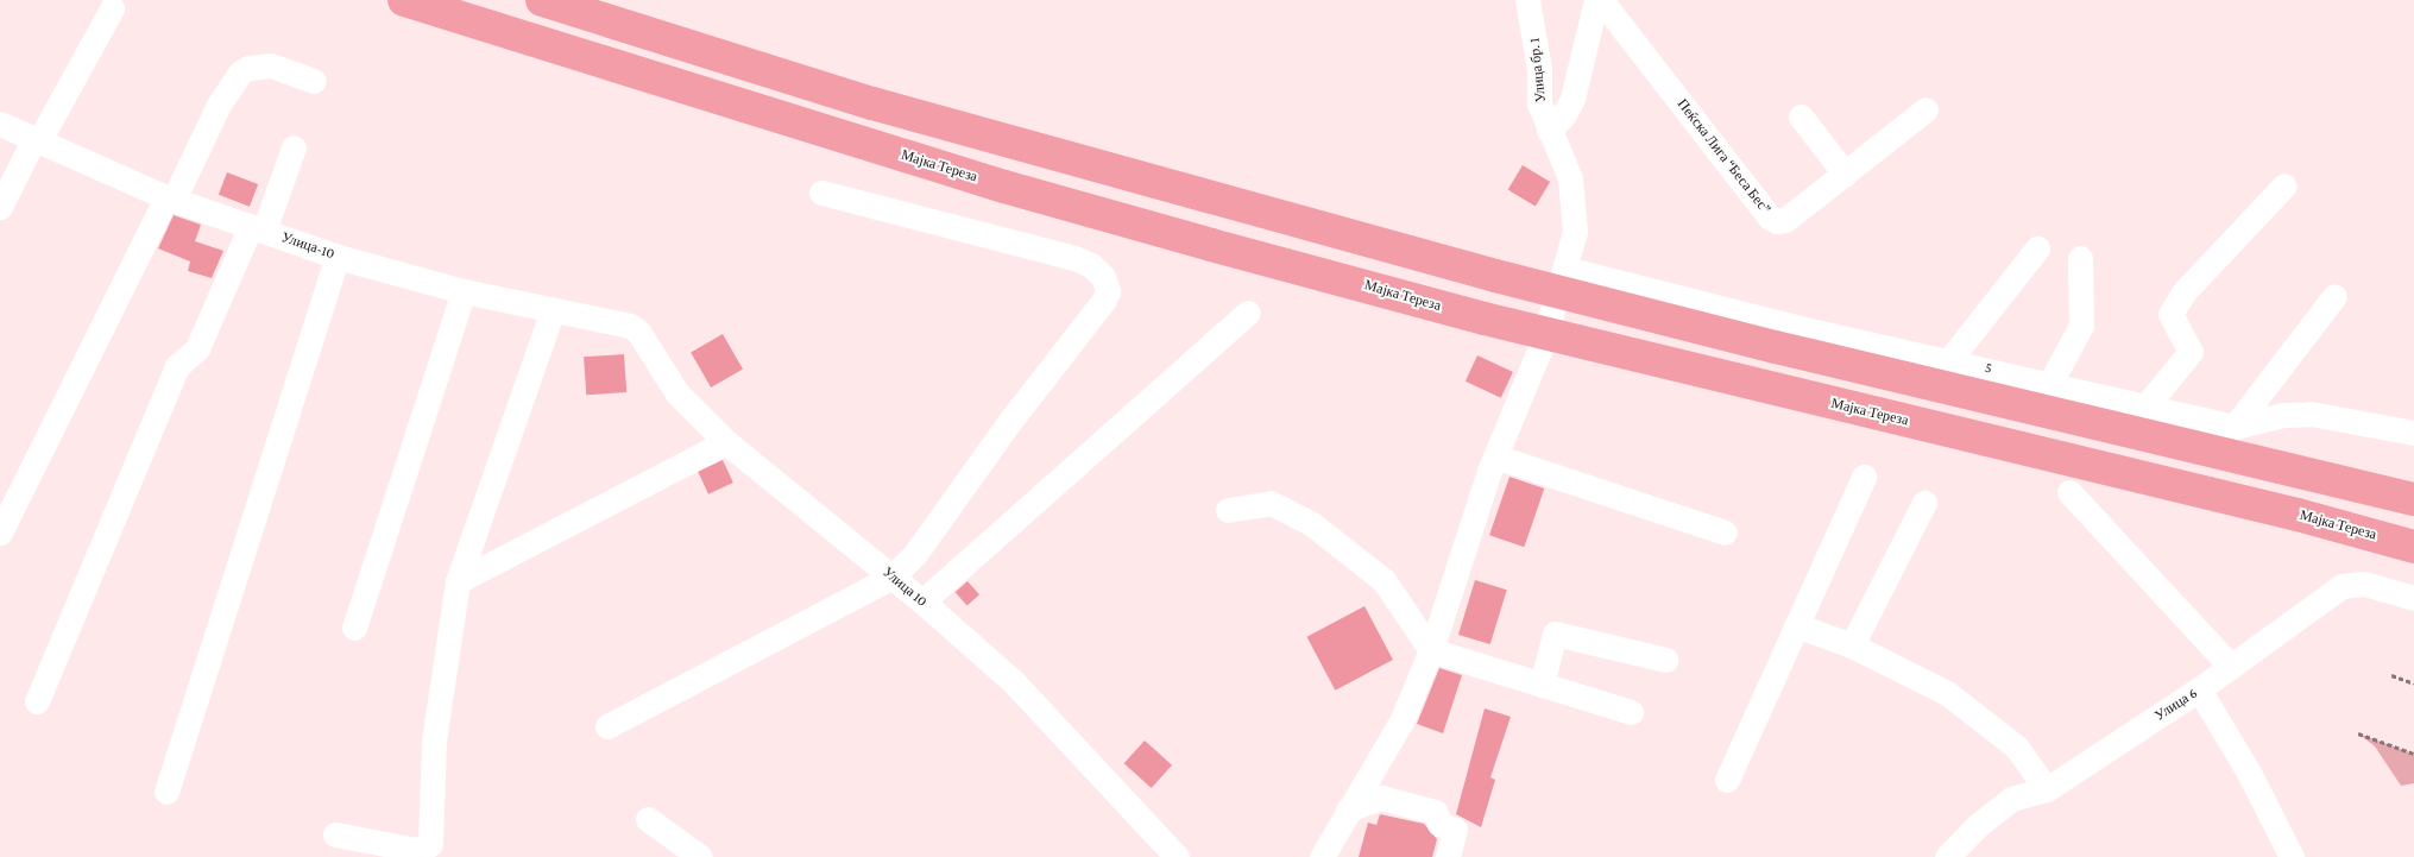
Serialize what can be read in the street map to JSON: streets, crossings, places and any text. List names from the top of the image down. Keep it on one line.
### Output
{"streets":{"highway":["Мајка Тереза"],"street":["Улица бр. 1","Пеќска Лига “Беса Бес”","Улица-10","5","Улица 10","Улица 6"]},"crossings":[["Улица бр. 1","Пеќска Лига “Беса Бес”"],["Улица бр. 1","5"],["Улица-10","Улица 10"]]}
